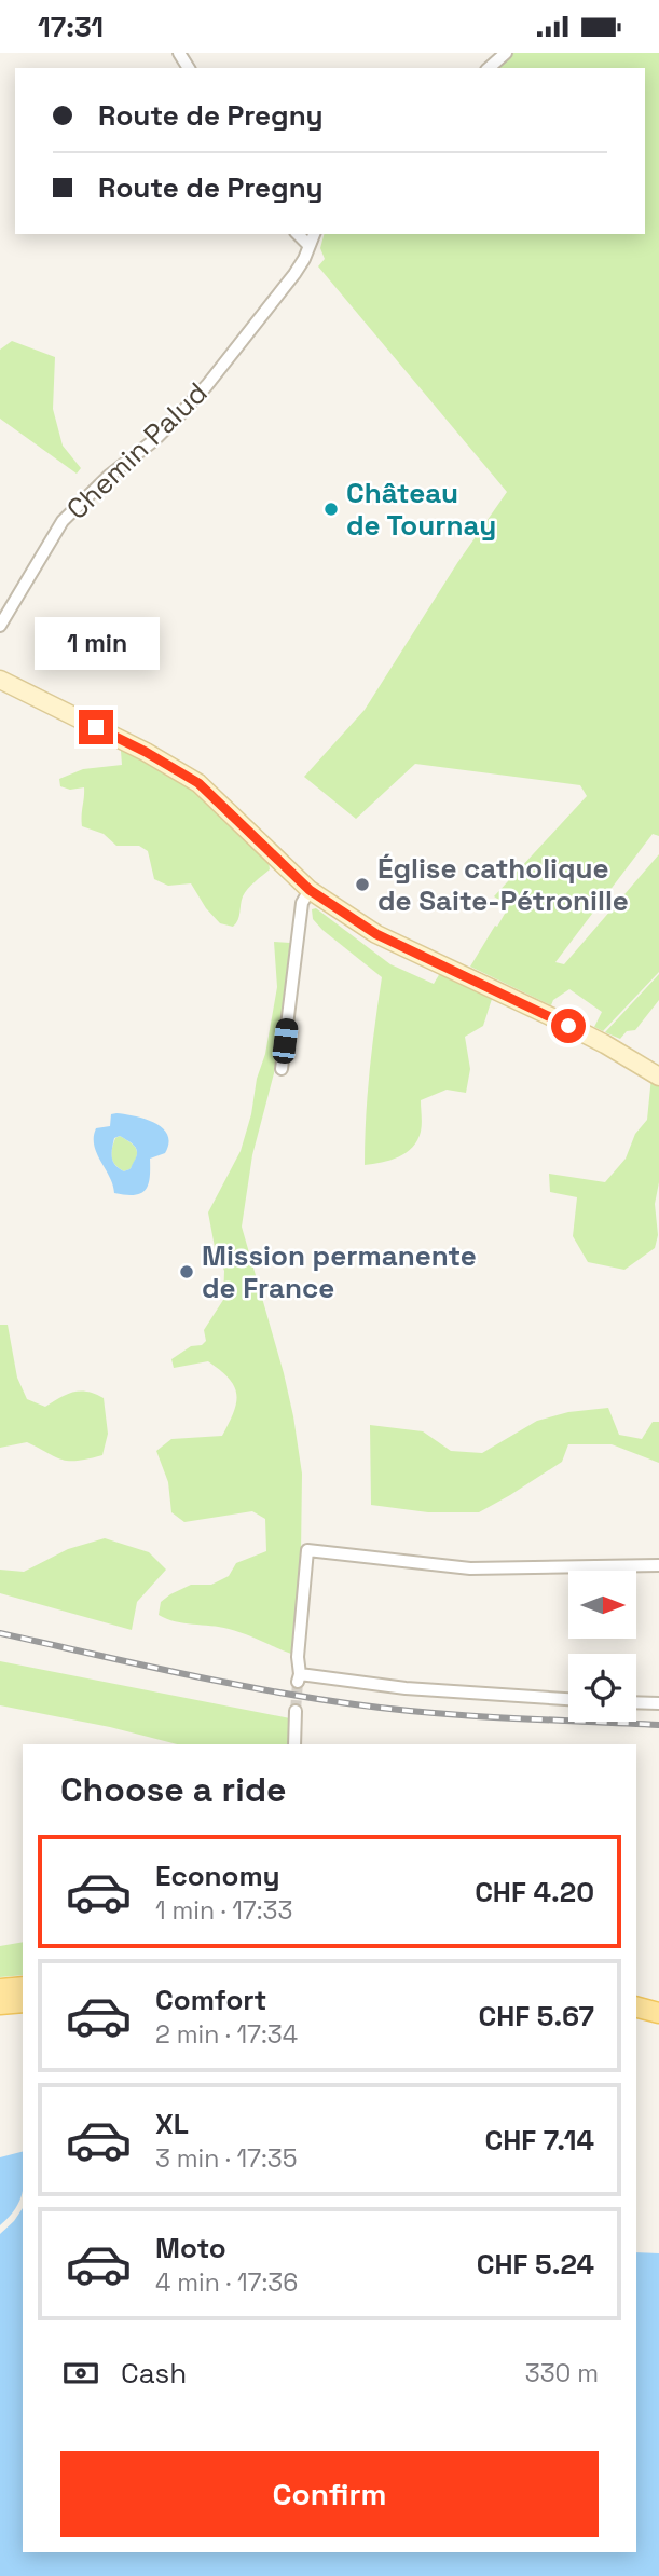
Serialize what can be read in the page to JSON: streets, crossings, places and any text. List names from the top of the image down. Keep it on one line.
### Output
{"streets":{"street":["Chemin Palud"]},"places":["Château de Tournay","Église catholique de Saite-Pétronille","Mission permanente de France"],"north":"right","page":{"status":"17:31","banner":["Route de Pregny","Route de Pregny"],"bubble":"1 min","heading":"Choose a ride","list":[{"name":"Economy","note":"1 min · 17:33","value":"CHF 4.20"},{"name":"Comfort","note":"2 min · 17:34","value":"CHF 5.67"},{"name":"XL","note":"3 min · 17:35","value":"CHF 7.14"},{"name":"Moto","note":"4 min · 17:36","value":"CHF 5.24"}],"pay":["Cash","330 m"],"buttons":"Confirm"}}
